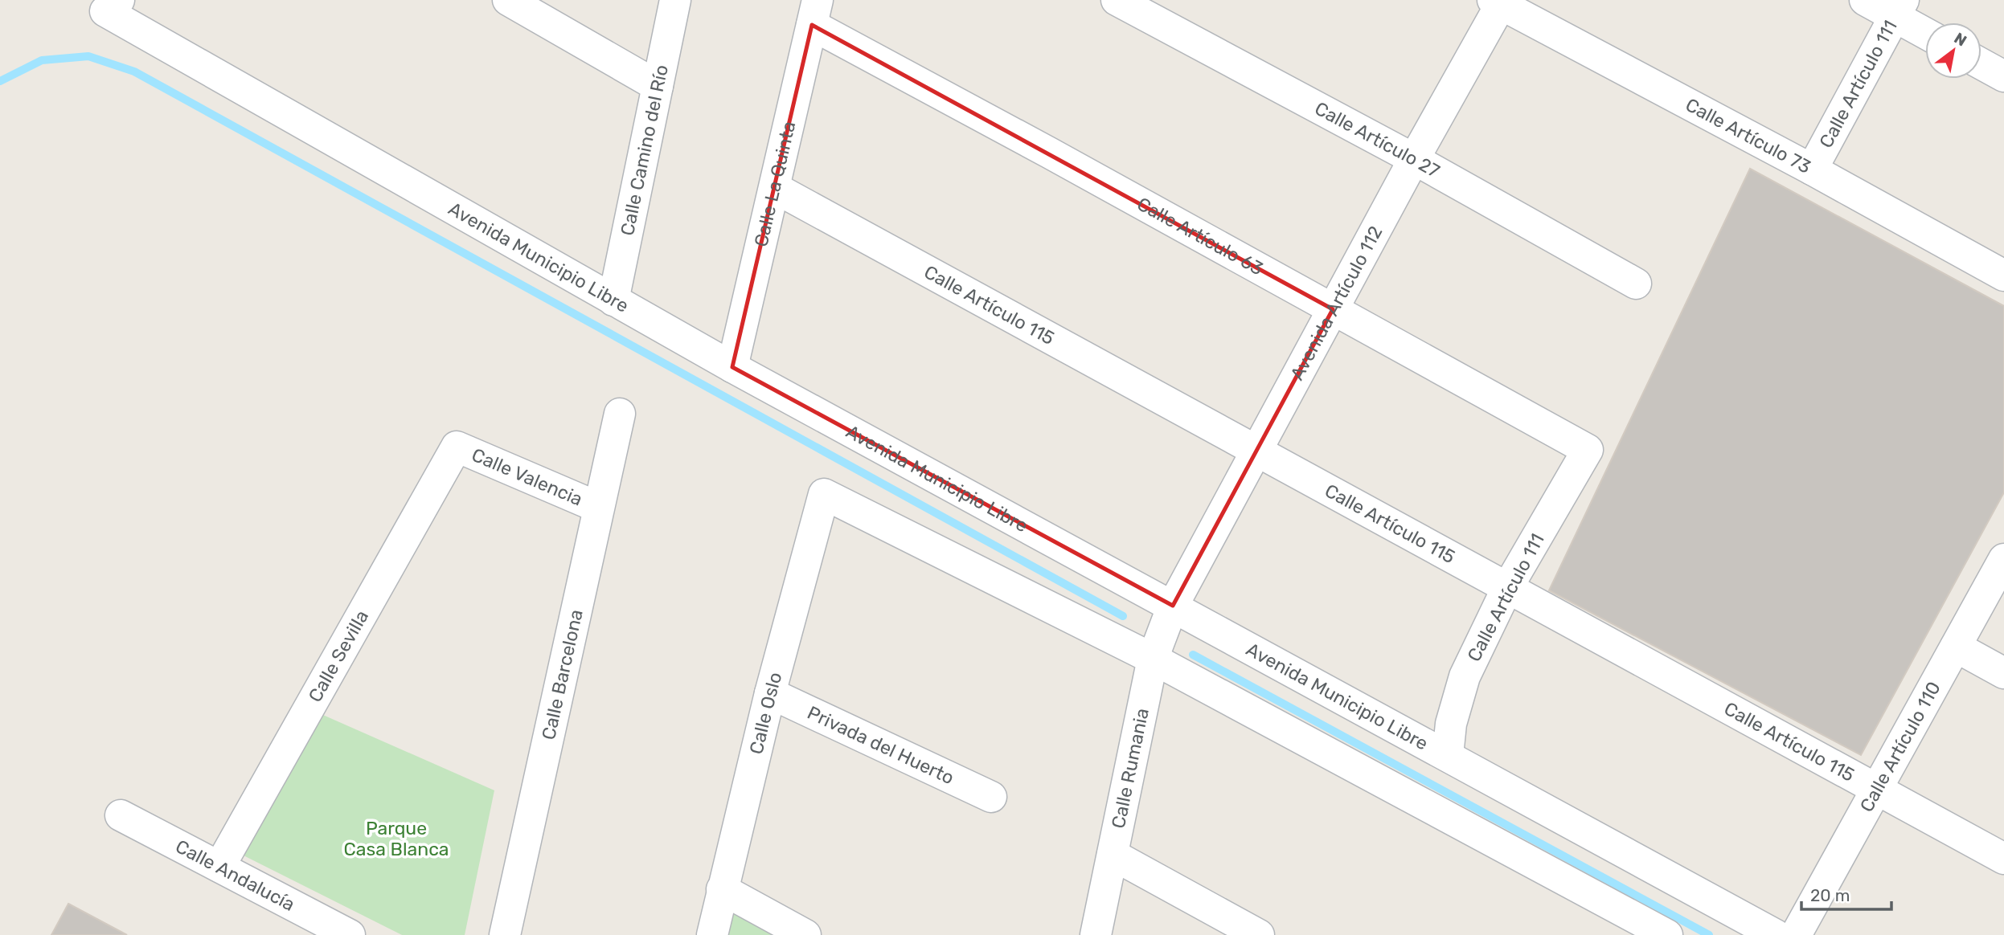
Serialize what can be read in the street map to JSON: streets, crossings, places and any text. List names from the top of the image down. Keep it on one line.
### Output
{"streets":{"street":["Calle Artículo 111","Calle Artículo 73","Calle Artículo 27","Calle Camino del Río","Calle La Quinta","Calle Artículo 63","Avenida Municipio Libre","Avenida Artículo 112","Calle Artículo 115","Calle Valencia","Calle Sevilla","Calle Barcelona","Calle Oslo","Privada del Huerto","Calle Artículo 110","Calle Rumania","Calle Andalucía"]},"crossings":[["Calle Artículo 111","Calle Artículo 73"],["Calle Artículo 111","Calle Artículo 63"],["Calle Artículo 111","Avenida Municipio Libre"],["Calle Artículo 111","Calle Artículo 115"],["Calle Artículo 73","Avenida Artículo 112"],["Calle Artículo 27","Avenida Artículo 112"],["Calle Camino del Río","Avenida Municipio Libre"],["Calle La Quinta","Calle Artículo 63"],["Calle La Quinta","Avenida Municipio Libre"],["Calle La Quinta","Calle Artículo 115"],["Calle Artículo 63","Avenida Artículo 112"],["Avenida Municipio Libre","Avenida Artículo 112"],["Avenida Municipio Libre","Calle Rumania"],["Avenida Artículo 112","Calle Artículo 115"],["Avenida Artículo 112","Calle Rumania"],["Calle Artículo 115","Calle Artículo 110"],["Calle Valencia","Calle Sevilla"],["Calle Valencia","Calle Barcelona"],["Calle Sevilla","Calle Andalucía"],["Calle Oslo","Privada del Huerto"],["Calle Oslo","Calle Rumania"]],"parks":["Parque Casa Blanca"],"scale_bar":"20 m","north":"top right"}
